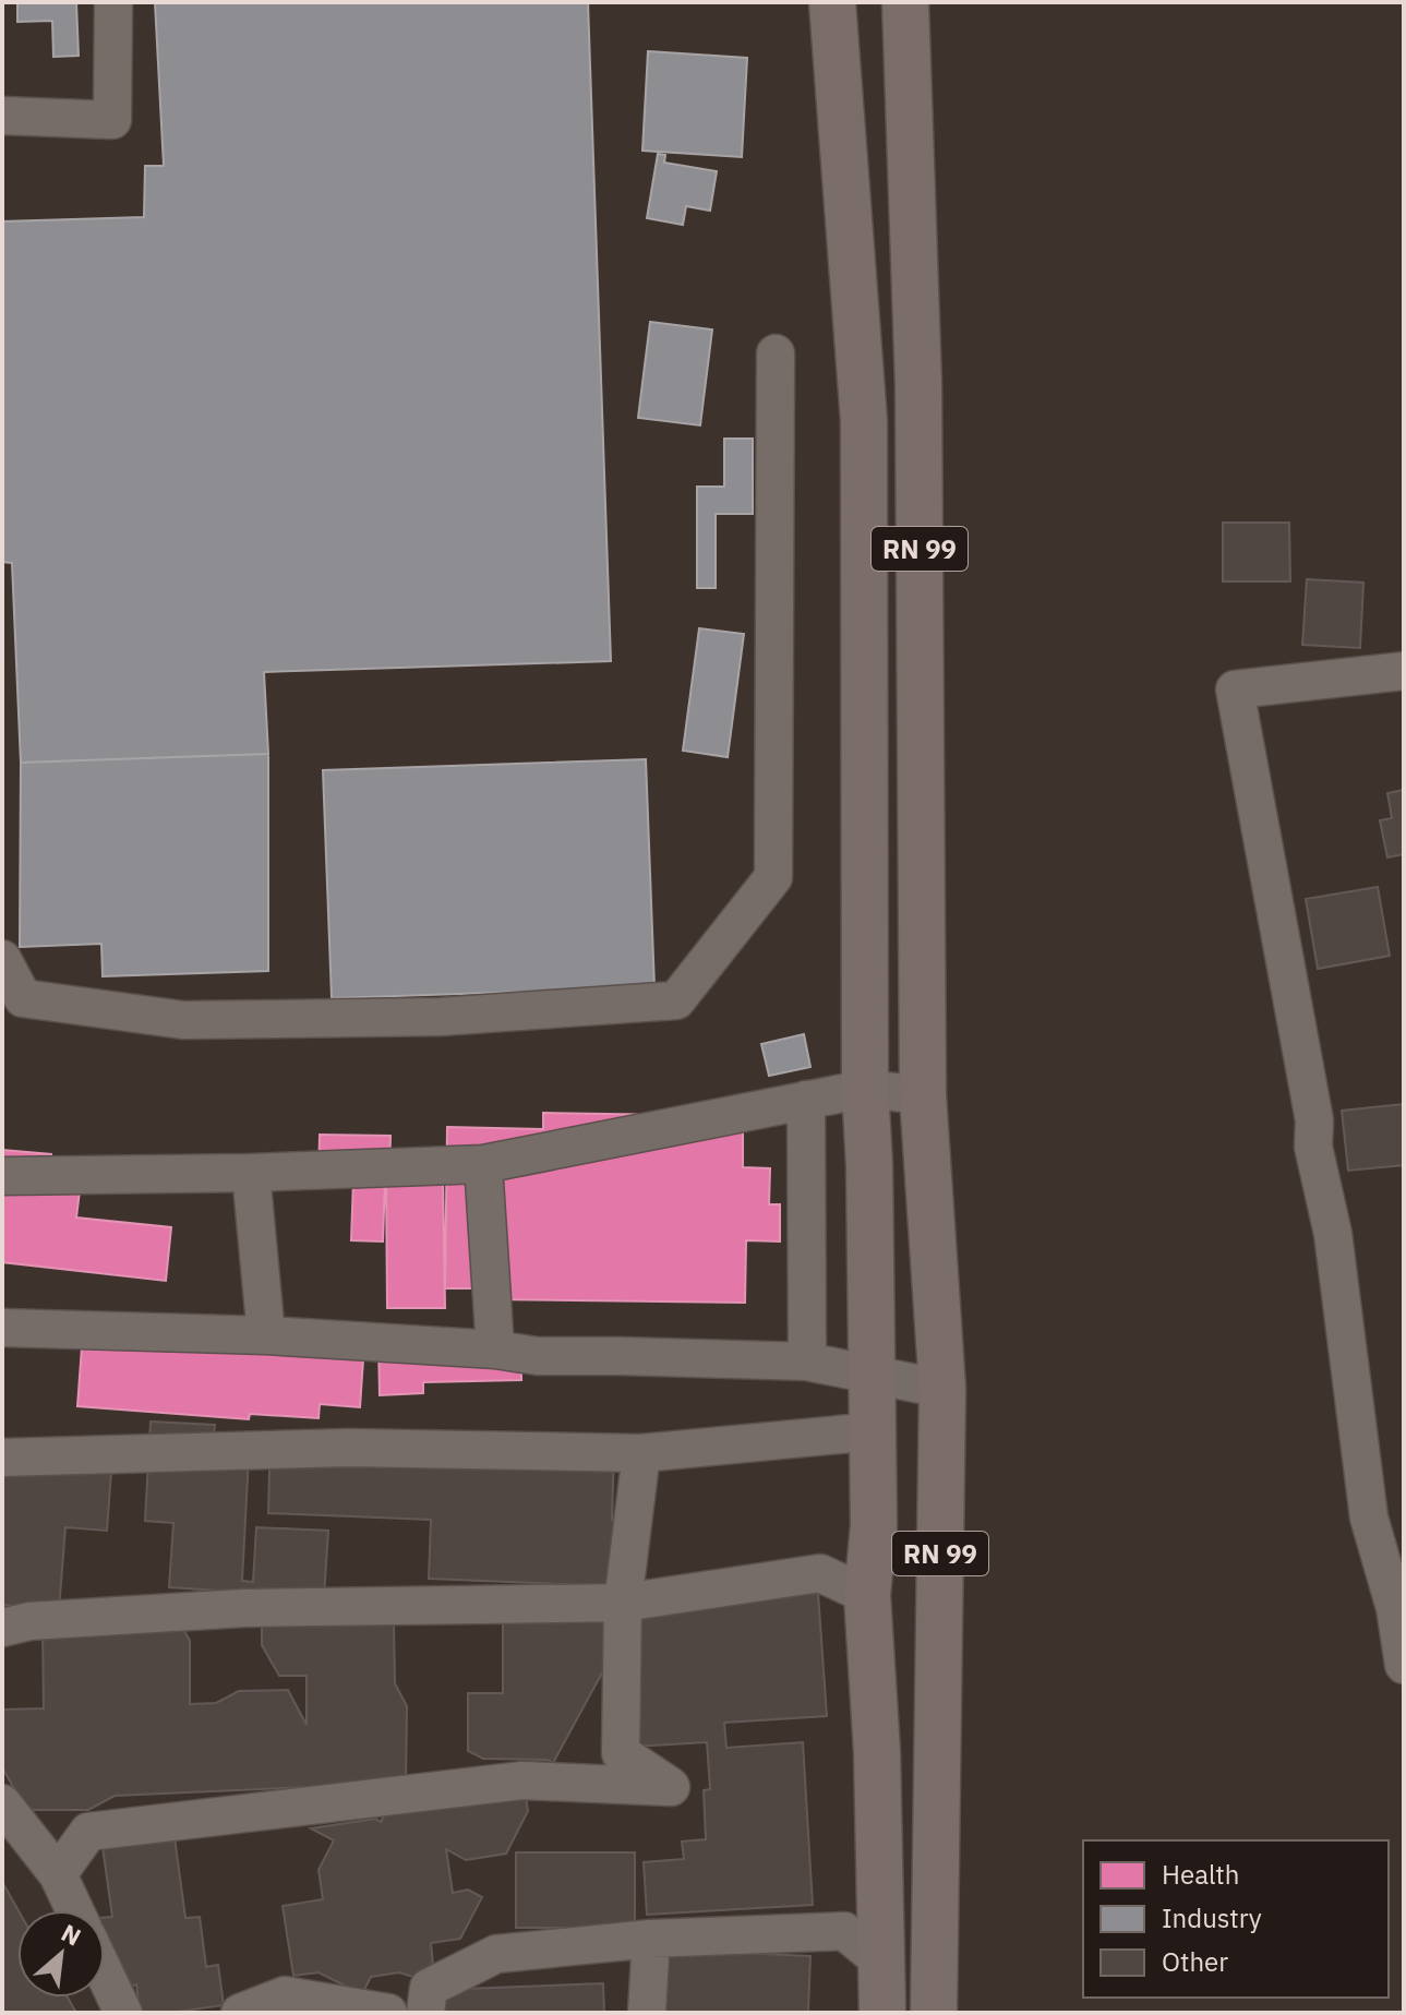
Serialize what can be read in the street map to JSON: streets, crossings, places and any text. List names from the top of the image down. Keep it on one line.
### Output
{"streets":{"main road":["RN 99"]},"legend":["Health","Industry","Other"],"north":"top right"}
